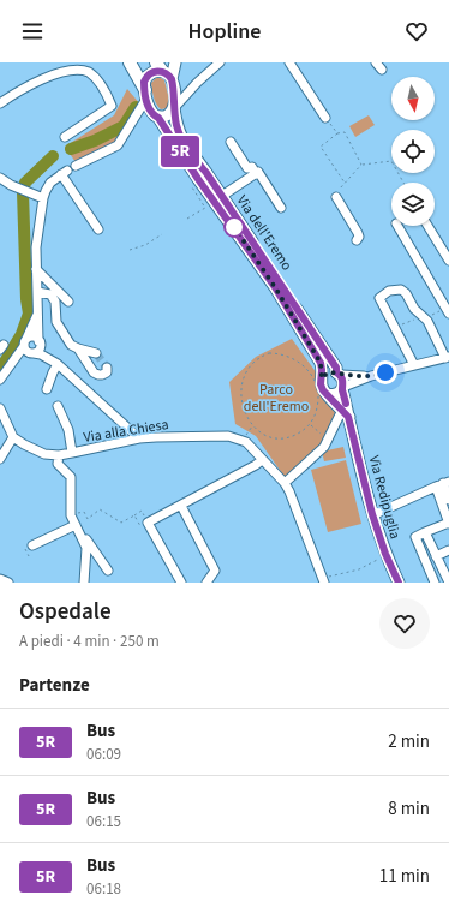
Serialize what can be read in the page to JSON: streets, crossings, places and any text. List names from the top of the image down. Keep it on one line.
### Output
{"streets":{"main road":["Via dell'Eremo","Via Redipuglia"],"street":["Via alla Chiesa"]},"crossings":[["Via dell'Eremo","Via Redipuglia"]],"parks":["Parco dell'Eremo"],"lines":["bus line 5R"],"north":"bottom","page":{"header":"Hopline","on_map":"5R","heading":[["Ospedale","A piedi · 4 min · 250 m"],"Partenze"],"list":[{"mark":"5R","name":"Bus","note":"06:09","value":"2 min"},{"mark":"5R","name":"Bus","note":"06:15","value":"8 min"},{"mark":"5R","name":"Bus","note":"06:18","value":"11 min"}]}}
